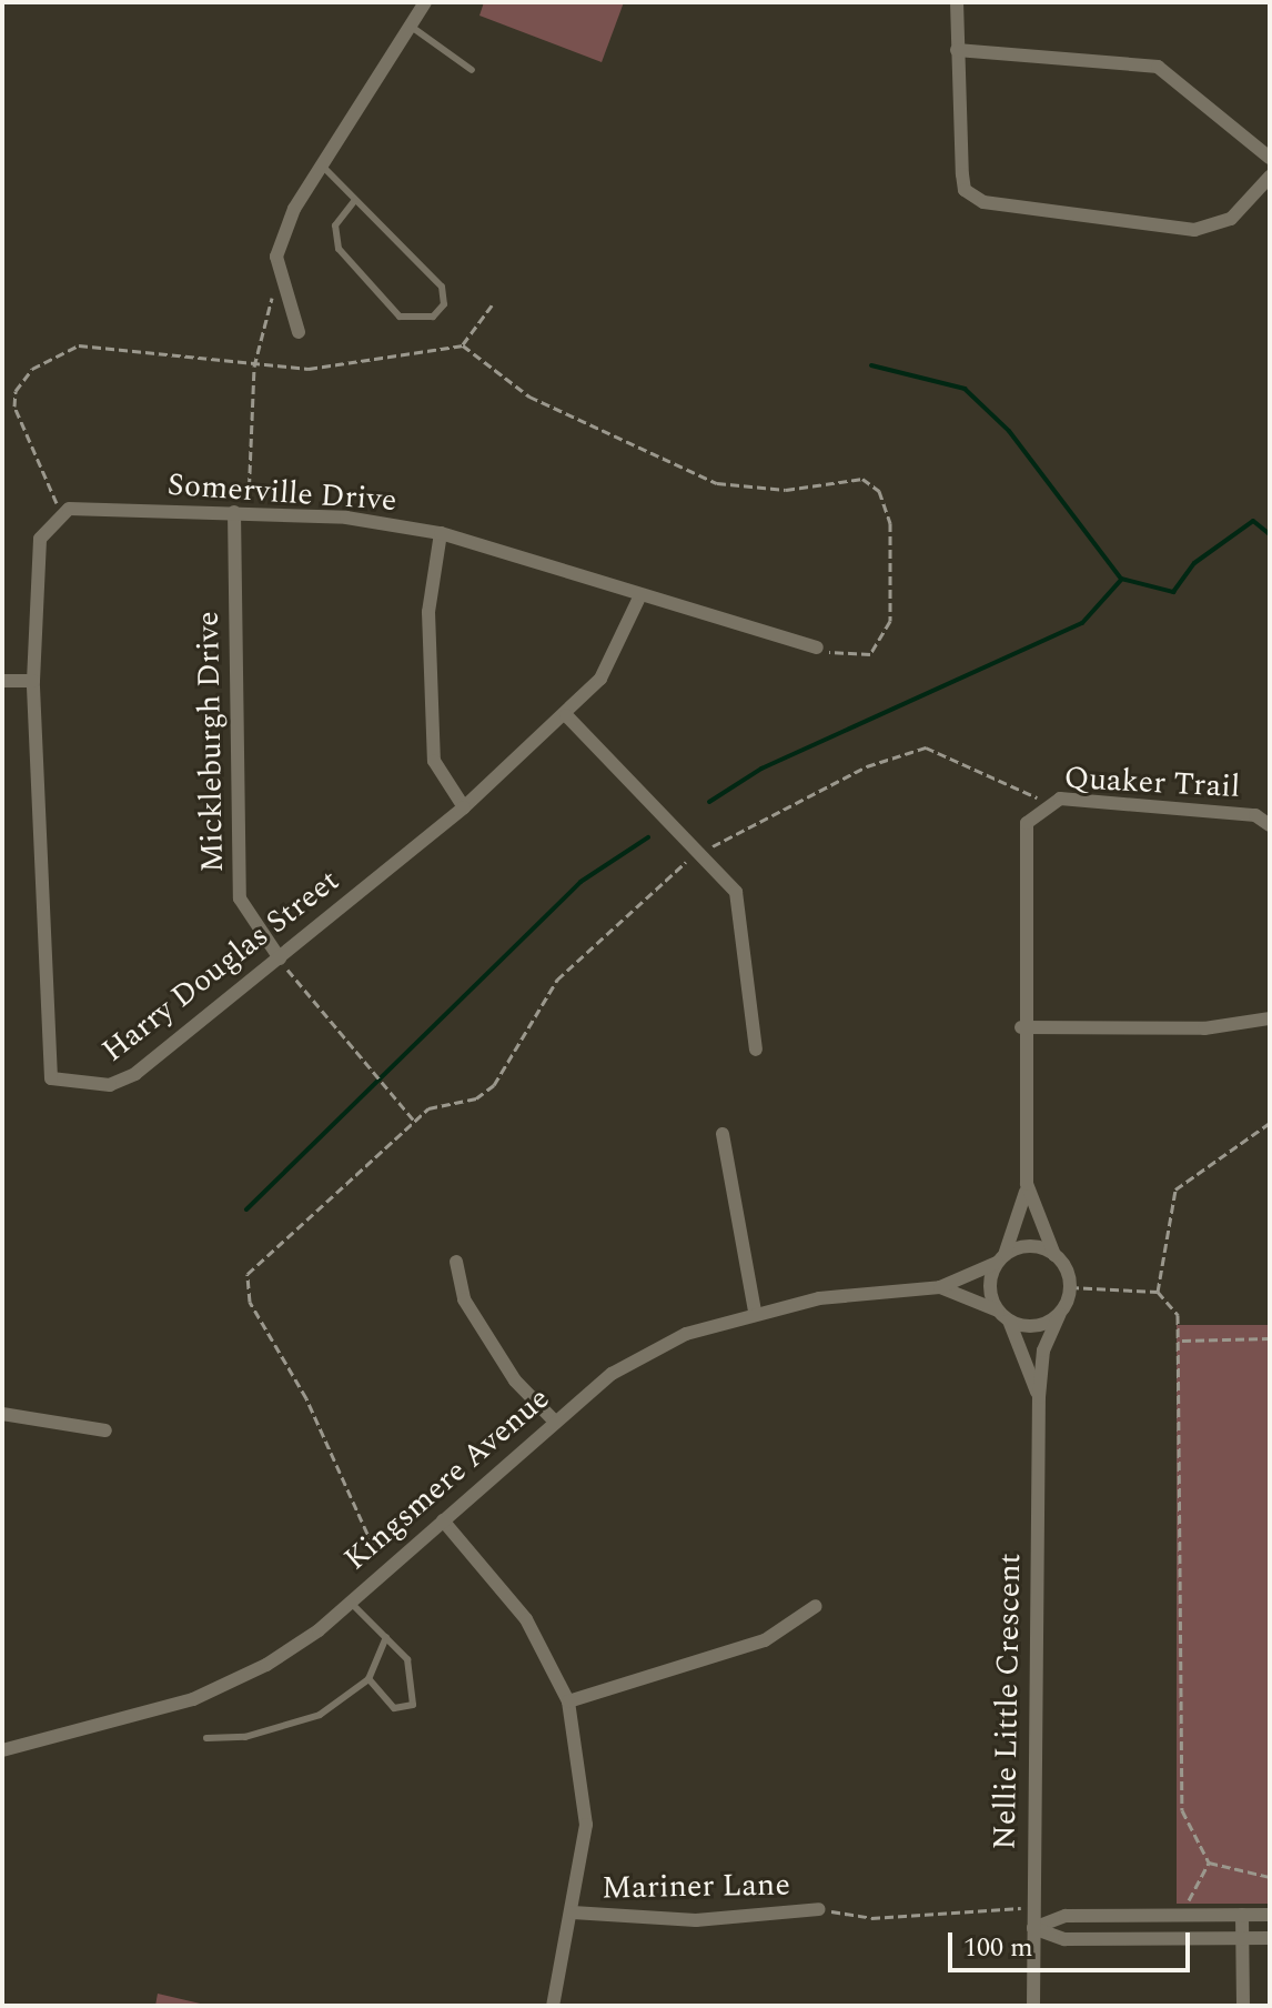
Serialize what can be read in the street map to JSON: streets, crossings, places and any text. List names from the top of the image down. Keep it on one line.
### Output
{"streets":{"street":["Somerville Drive","Mickleburgh Drive","Quaker Trail","Harry Douglas Street","Kingsmere Avenue","Nellie Little Crescent","Mariner Lane"]},"crossings":[["Somerville Drive","Mickleburgh Drive"],["Somerville Drive","Harry Douglas Street"],["Mickleburgh Drive","Harry Douglas Street"],["Quaker Trail","Kingsmere Avenue"],["Quaker Trail","Nellie Little Crescent"],["Kingsmere Avenue","Nellie Little Crescent"]],"scale_bar":"100 m"}
